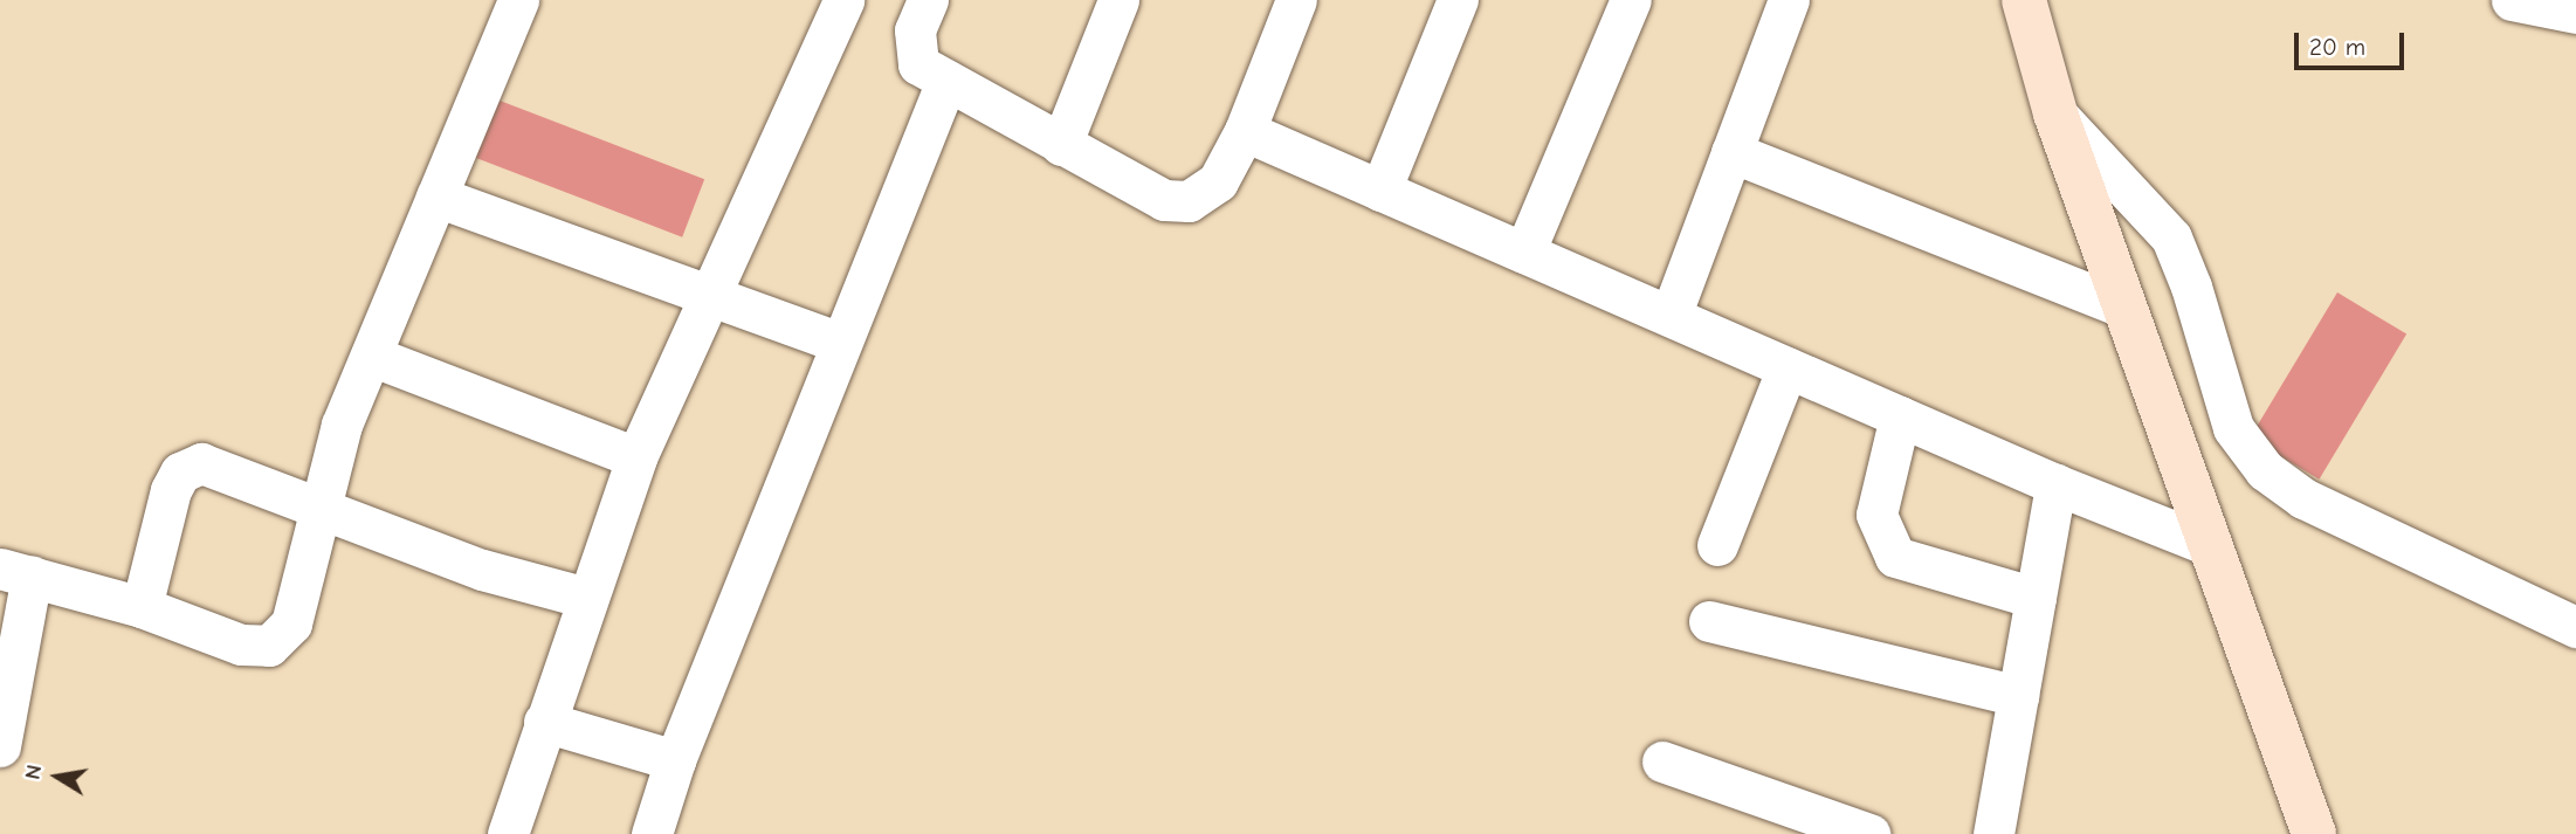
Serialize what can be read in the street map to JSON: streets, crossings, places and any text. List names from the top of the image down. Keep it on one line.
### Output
{"scale_bar":"20 m","north":"left"}
